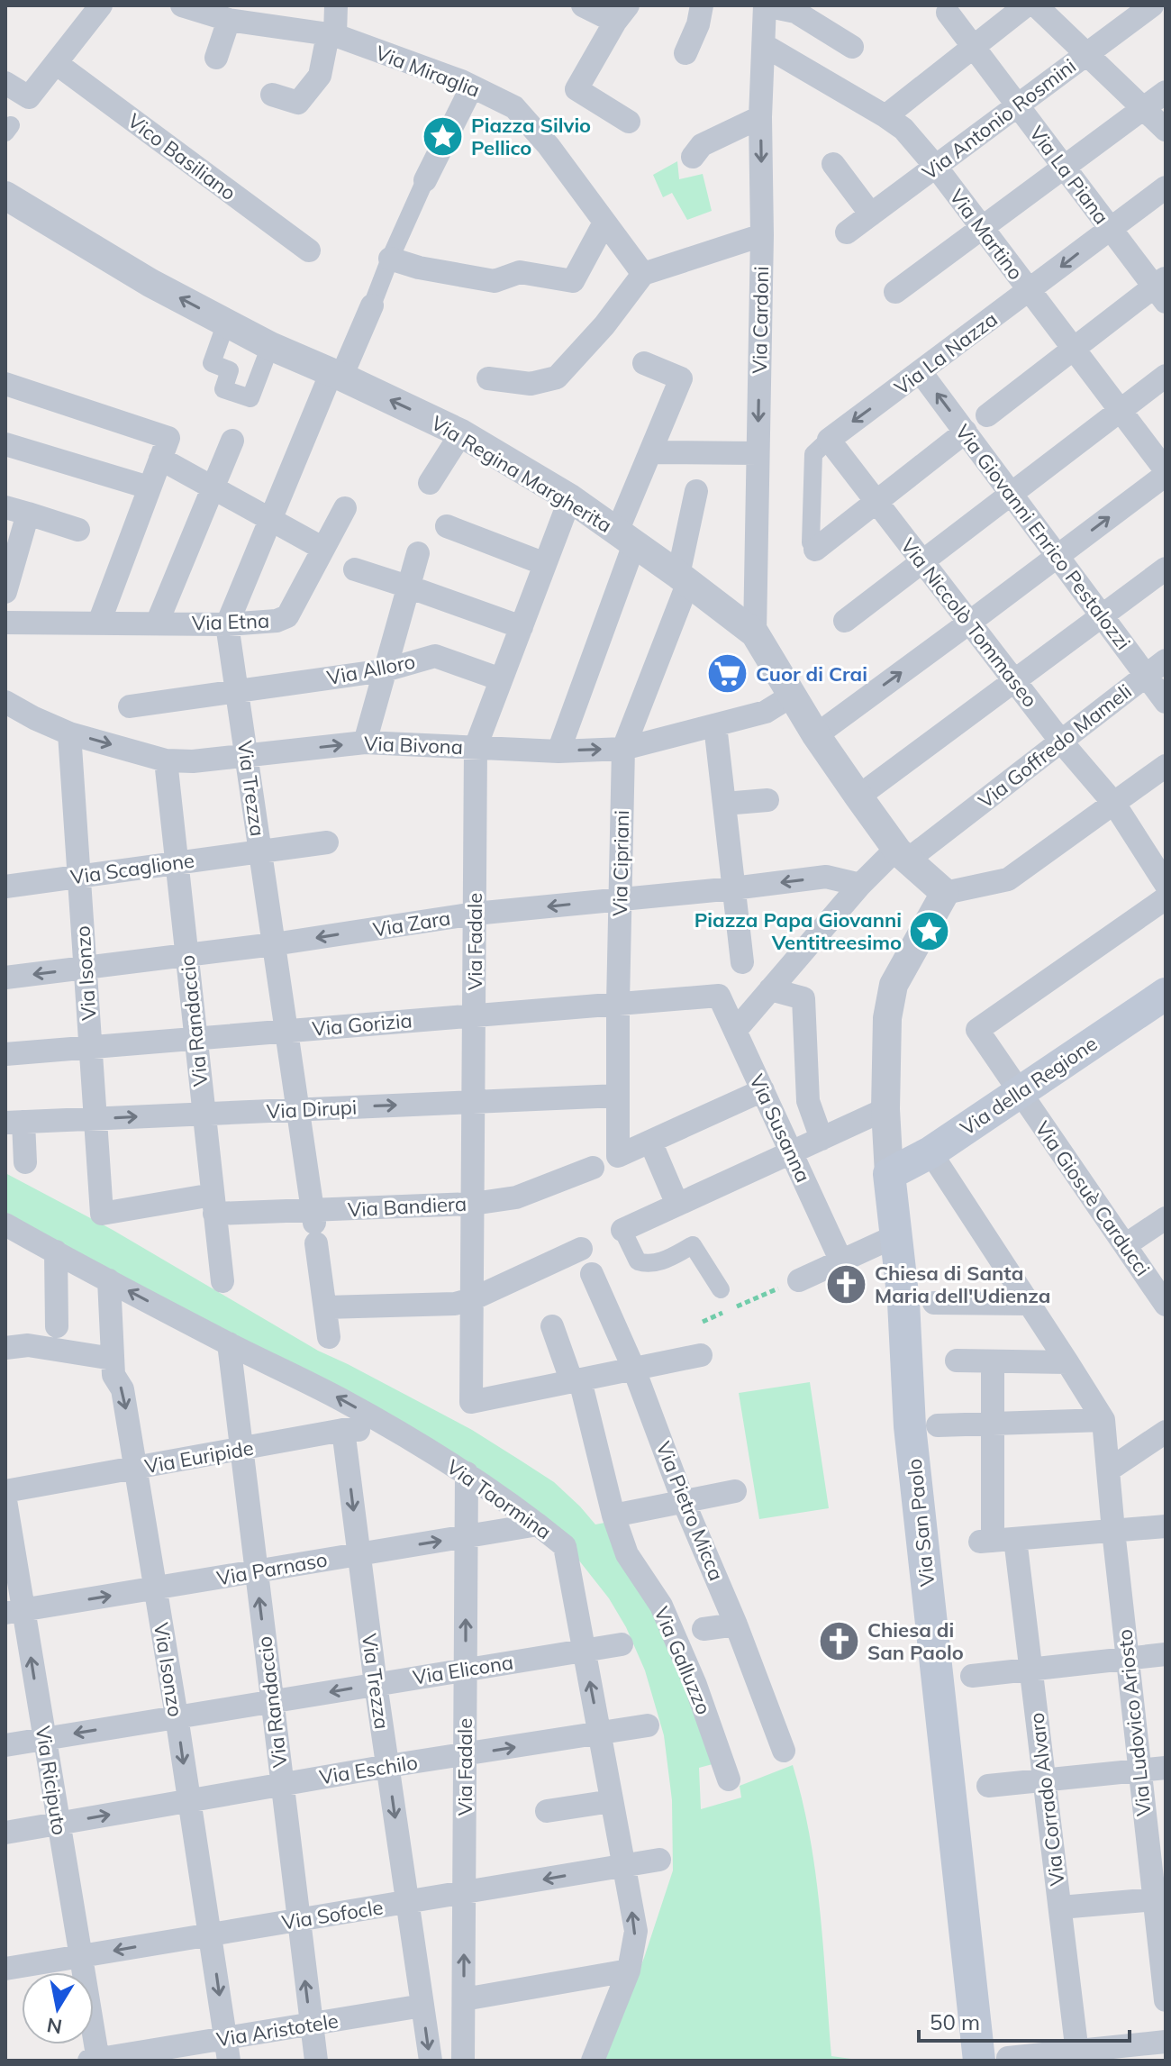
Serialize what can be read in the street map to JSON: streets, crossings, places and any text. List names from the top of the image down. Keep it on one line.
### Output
{"streets":{"main road":["Via della Regione","Via San Paolo"],"street":["Via Miraglia","Via Antonio Rosmini","Vico Basiliano","Via La Piana","Via Martino","Via Cardoni","Via La Nazza","Via Regina Margherita","Via Giovanni Enrico Pestalozzi","Via Etna","Via Niccolò Tommaseo","Via Alloro","Via Bivona","Via Goffredo Mameli","Via Trezza","Via Cipriani","Via Scaglione","Via Zara","Via Fadale","Via Isonzo","Via Randaccio","Via Gorizia","Via Dirupi","Via Susanna","Via Giosuè Carducci","Via Bandiera","Via Euripide","Via Taormina","Via Pietro Micca","Via Parnaso","Via Galluzzo","Via Elicona","Via Ludovico Ariosto","Via Eschilo","Via Riciputo","Via Corrado Alvaro","Via Sofocle","Via Aristotele"]},"crossings":[["Via Antonio Rosmini","Via La Piana"],["Via Antonio Rosmini","Via Martino"],["Via La Piana","Via La Nazza"],["Via Martino","Via Cardoni"],["Via Martino","Via La Nazza"],["Via Cardoni","Via Regina Margherita"],["Via La Nazza","Via Giovanni Enrico Pestalozzi"],["Via La Nazza","Via Niccolò Tommaseo"],["Via Regina Margherita","Via Bivona"],["Via Regina Margherita","Via Goffredo Mameli"],["Via Regina Margherita","Via Cipriani"],["Via Regina Margherita","Via Fadale"],["Via Regina Margherita","Via San Paolo"],["Via Giovanni Enrico Pestalozzi","Via Goffredo Mameli"],["Via Etna","Via Trezza"],["Via Niccolò Tommaseo","Via Goffredo Mameli"],["Via Alloro","Via Trezza"],["Via Alloro","Via Fadale"],["Via Bivona","Via Trezza"],["Via Bivona","Via Cipriani"],["Via Bivona","Via Fadale"],["Via Bivona","Via Isonzo"],["Via Bivona","Via Randaccio"],["Via Goffredo Mameli","Via Zara"],["Via Goffredo Mameli","Via Susanna"],["Via Trezza","Via Scaglione"],["Via Trezza","Via Zara"],["Via Trezza","Via Gorizia"],["Via Trezza","Via Dirupi"],["Via Trezza","Via Bandiera"],["Via Trezza","Via Euripide"],["Via Trezza","Via Parnaso"],["Via Trezza","Via Elicona"],["Via Trezza","Via Eschilo"],["Via Trezza","Via Sofocle"],["Via Trezza","Via Aristotele"],["Via Cipriani","Via Zara"],["Via Cipriani","Via Gorizia"],["Via Cipriani","Via Dirupi"],["Via Scaglione","Via Isonzo"],["Via Scaglione","Via Randaccio"],["Via Zara","Via Fadale"],["Via Zara","Via Isonzo"],["Via Zara","Via Randaccio"],["Via Fadale","Via Gorizia"],["Via Fadale","Via Dirupi"],["Via Fadale","Via Bandiera"],["Via Fadale","Via Taormina"],["Via Fadale","Via Parnaso"],["Via Fadale","Via Galluzzo"],["Via Fadale","Via Elicona"],["Via Fadale","Via Eschilo"],["Via Fadale","Via Sofocle"],["Via Isonzo","Via Gorizia"],["Via Isonzo","Via Dirupi"],["Via Isonzo","Via Bandiera"],["Via Isonzo","Via Euripide"],["Via Isonzo","Via Taormina"],["Via Isonzo","Via Parnaso"],["Via Isonzo","Via Elicona"],["Via Isonzo","Via Eschilo"],["Via Isonzo","Via Sofocle"],["Via Isonzo","Via Aristotele"],["Via Randaccio","Via Gorizia"],["Via Randaccio","Via Dirupi"],["Via Randaccio","Via Bandiera"],["Via Randaccio","Via Euripide"],["Via Randaccio","Via Taormina"],["Via Randaccio","Via Parnaso"],["Via Randaccio","Via Elicona"],["Via Randaccio","Via Eschilo"],["Via Randaccio","Via Sofocle"],["Via Randaccio","Via Aristotele"],["Via Gorizia","Via Susanna"],["Via della Regione","Via Giosuè Carducci"],["Via della Regione","Via San Paolo"],["Via Euripide","Via Taormina"],["Via Taormina","Via Parnaso"],["Via Taormina","Via Elicona"],["Via Taormina","Via Eschilo"],["Via Taormina","Via Sofocle"],["Via Parnaso","Via Riciputo"],["Via Elicona","Via Riciputo"],["Via Eschilo","Via Riciputo"],["Via Riciputo","Via Sofocle"],["Via Riciputo","Via Aristotele"]],"one_way":["Via Cardoni","Via Zara","Via Taormina","Via Parnaso","Via Elicona","Via Eschilo"],"places":{"place":["Piazza Silvio Pellico","Piazza Papa Giovanni Ventitreesimo"],"supermarket":["Cuor di Crai"],"church":["Chiesa di Santa Maria dell'Udienza","Chiesa di San Paolo"]},"scale_bar":"50 m","north":"bottom"}
